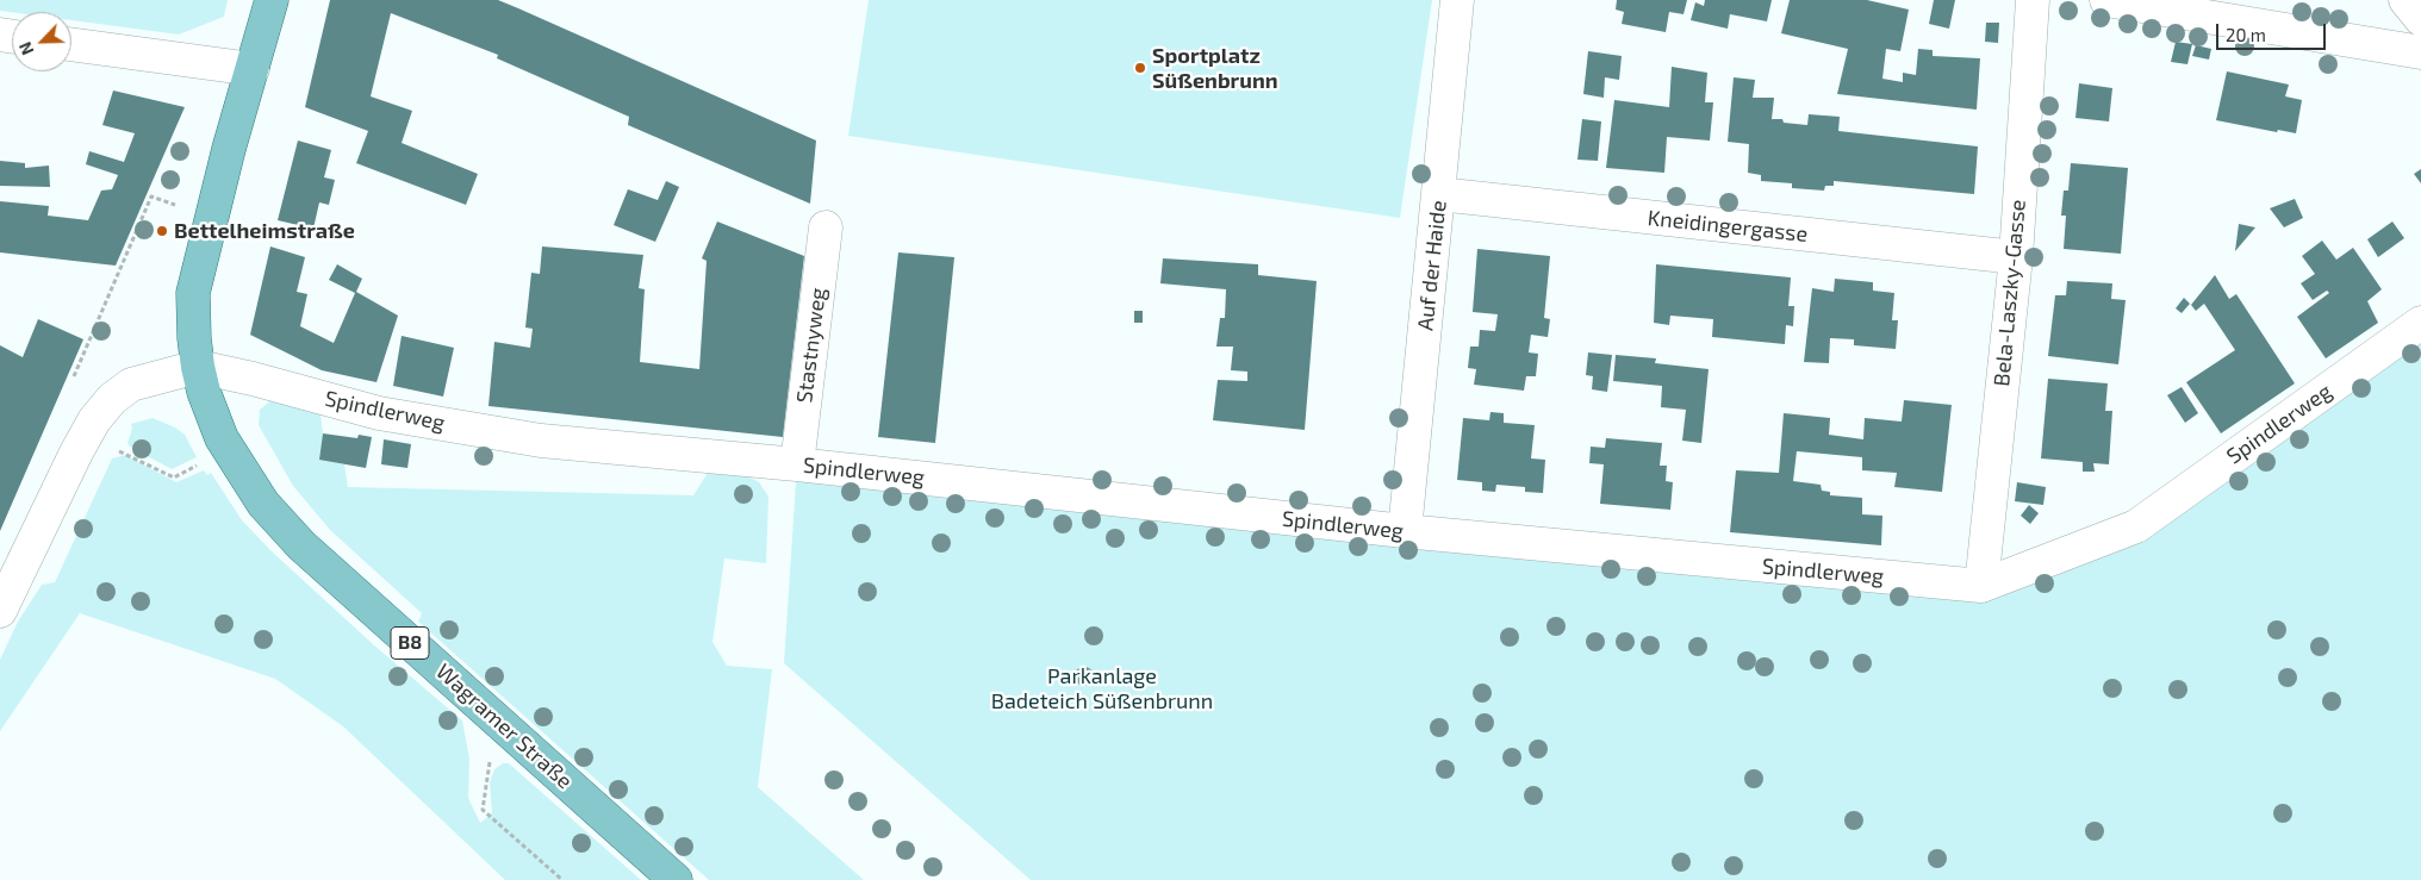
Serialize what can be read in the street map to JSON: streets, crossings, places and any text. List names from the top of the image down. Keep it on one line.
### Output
{"streets":{"main road":["B8","Wagramer Straße"],"street":["Kneidingergasse","Auf der Haide","Bela-Laszky-Gasse","Stastnyweg","Spindlerweg"]},"crossings":[["Kneidingergasse","Auf der Haide"],["Kneidingergasse","Bela-Laszky-Gasse"],["Auf der Haide","Spindlerweg"],["Bela-Laszky-Gasse","Spindlerweg"],["Stastnyweg","Spindlerweg"],["Spindlerweg","B8"],["Spindlerweg","Wagramer Straße"],["B8","Wagramer Straße"]],"parks":["Parkanlage Badeteich Süßenbrunn"],"places":["Sportplatz Süßenbrunn","Bettelheimstraße"],"scale_bar":"20 m","north":"bottom left"}
